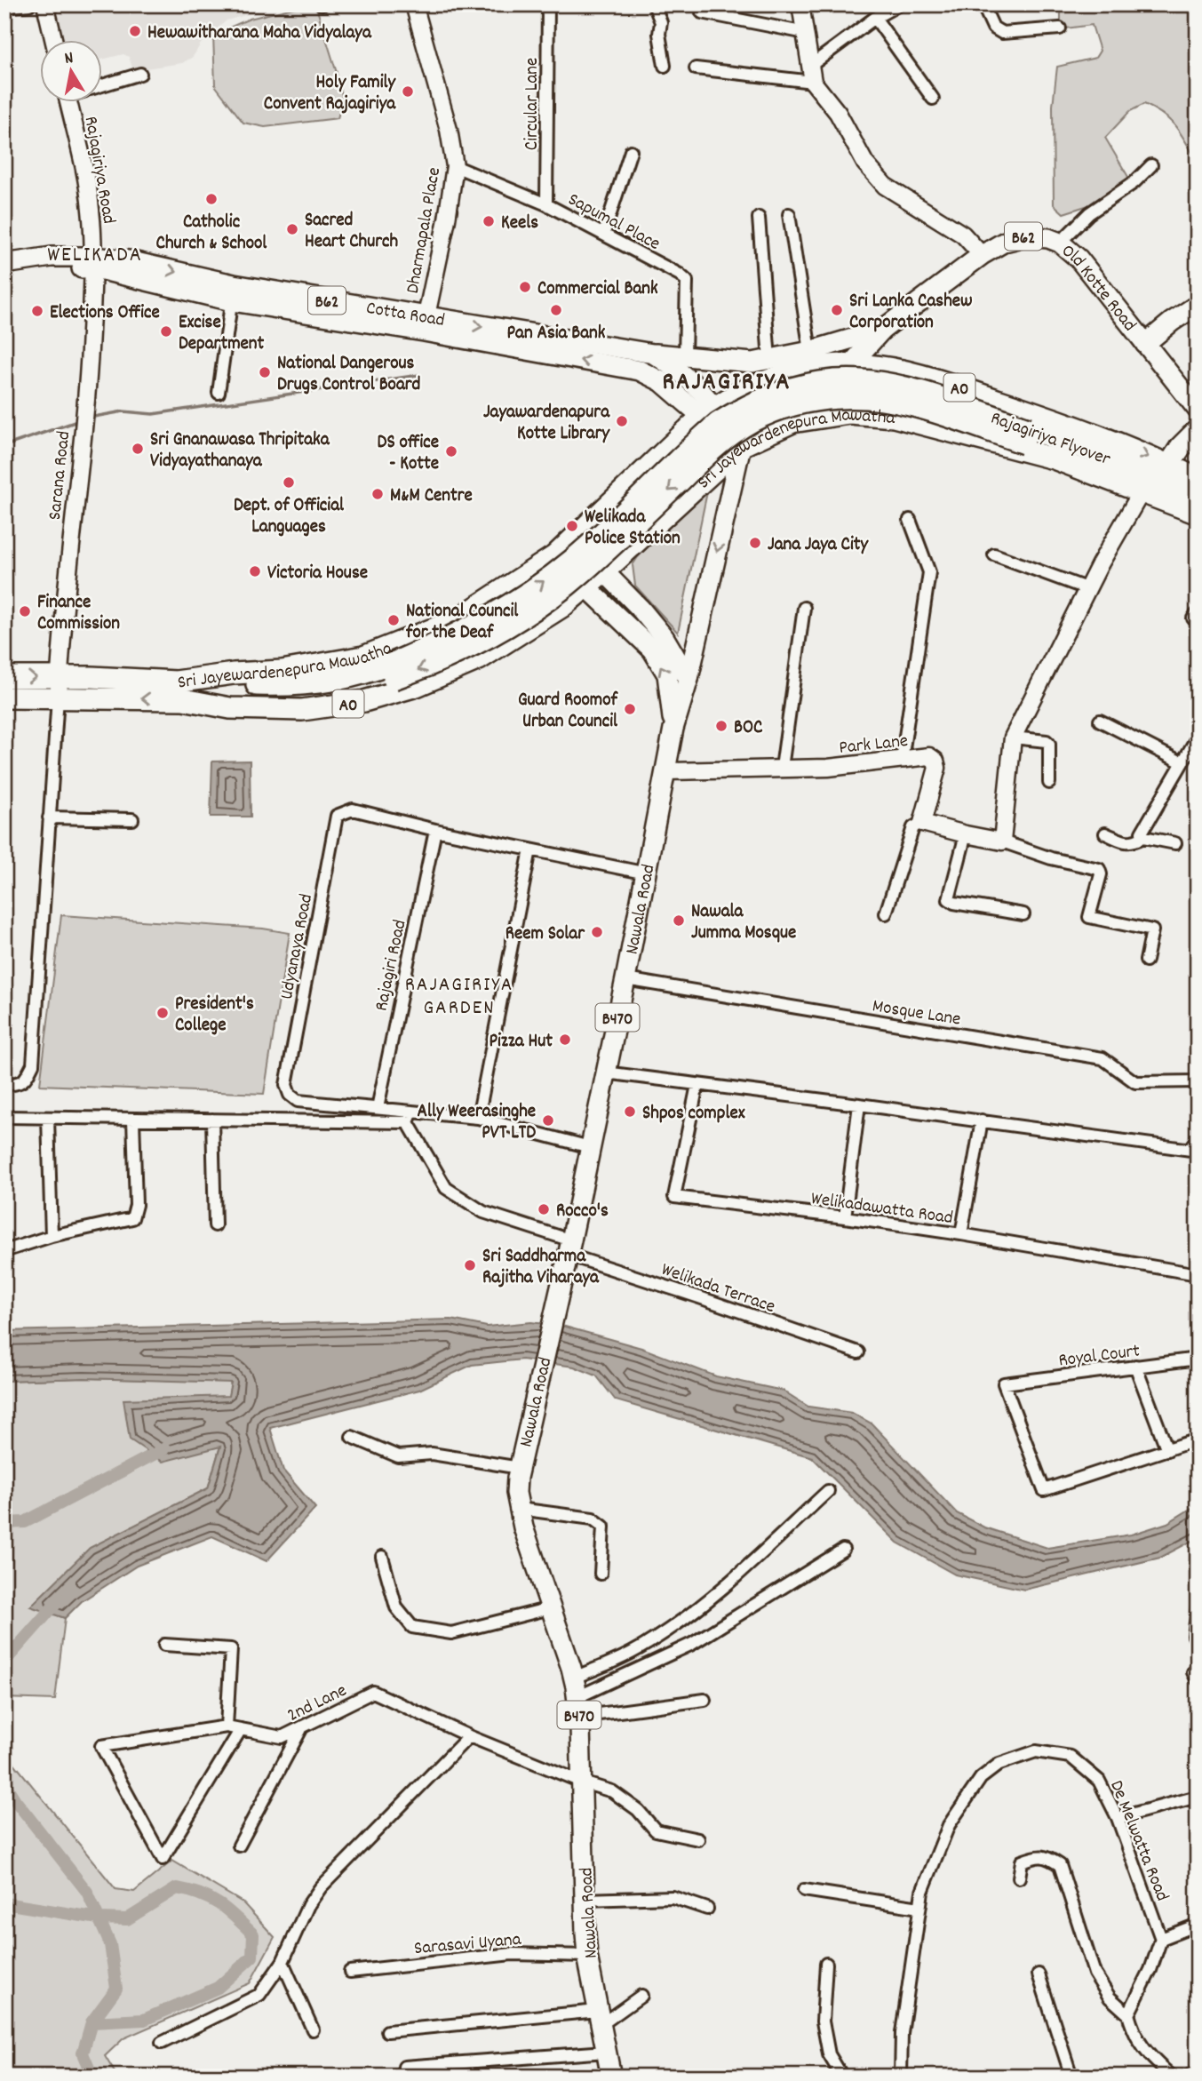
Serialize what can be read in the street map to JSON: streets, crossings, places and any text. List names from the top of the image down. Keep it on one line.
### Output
{"streets":{"highway":["A0","Rajagiriya Flyover","Sri Jayewardenepura Mawatha"],"main road":["B62","Old Kotte Road","Cotta Road","Nawala Road","B470"],"street":["Circular Lane","Rajagiriya Road","Sapumal Place","Dharmapala Place","Sarana Road","Park Lane","Udyanaya Road","Rajagiri Road","Mosque Lane","Welikadawatta Road","Welikada Terrace","Royal Court","2nd Lane","De Melwatta Road","Sarasavi Uyana"]},"crossings":[["Circular Lane","Sapumal Place"],["Rajagiriya Road","Cotta Road"],["Rajagiriya Road","Sarana Road"],["Sapumal Place","Dharmapala Place"],["Sapumal Place","Old Kotte Road"],["Dharmapala Place","Cotta Road"],["Old Kotte Road","Cotta Road"],["Old Kotte Road","Sri Jayewardenepura Mawatha"],["Cotta Road","Sri Jayewardenepura Mawatha"],["Cotta Road","Sarana Road"],["Rajagiriya Flyover","Sri Jayewardenepura Mawatha"],["Sri Jayewardenepura Mawatha","Sarana Road"],["Sri Jayewardenepura Mawatha","Nawala Road"],["Park Lane","Nawala Road"],["Nawala Road","Udyanaya Road"],["Nawala Road","Mosque Lane"],["Nawala Road","Welikada Terrace"],["Nawala Road","2nd Lane"],["Nawala Road","Sarasavi Uyana"],["Udyanaya Road","Rajagiri Road"],["Udyanaya Road","Welikada Terrace"]],"districts":["WELIKADA","RAJAGIRIYA","RAJAGIRIYA GARDEN"],"places":["Hewawitharana Maha Vidyalaya","Holy Family Convent Rajagiriya","Catholic Church & School","Keels","Sacred Heart Church","Commercial Bank","Pan Asia Bank","Sri Lanka Cashew Corporation","Elections Office","Excise Department","National Dangerous Drugs Control Board","Jayawardenapura Kotte Library","Sri Gnanawasa Thripitaka Vidyayathanaya","DS office - Kotte","Dept. of Official Languages","M&M Centre","Welikada Police Station","Jana Jaya City","Victoria House","Finance Commission","National Council for the Deaf","Guard Roomof Urban Council","BOC","Nawala Jumma Mosque","Reem Solar","President's College","Pizza Hut","Shpos complex","Ally Weerasinghe PVT LTD","Rocco's","Sri Saddharma Rajitha Viharaya"],"north":"top"}
